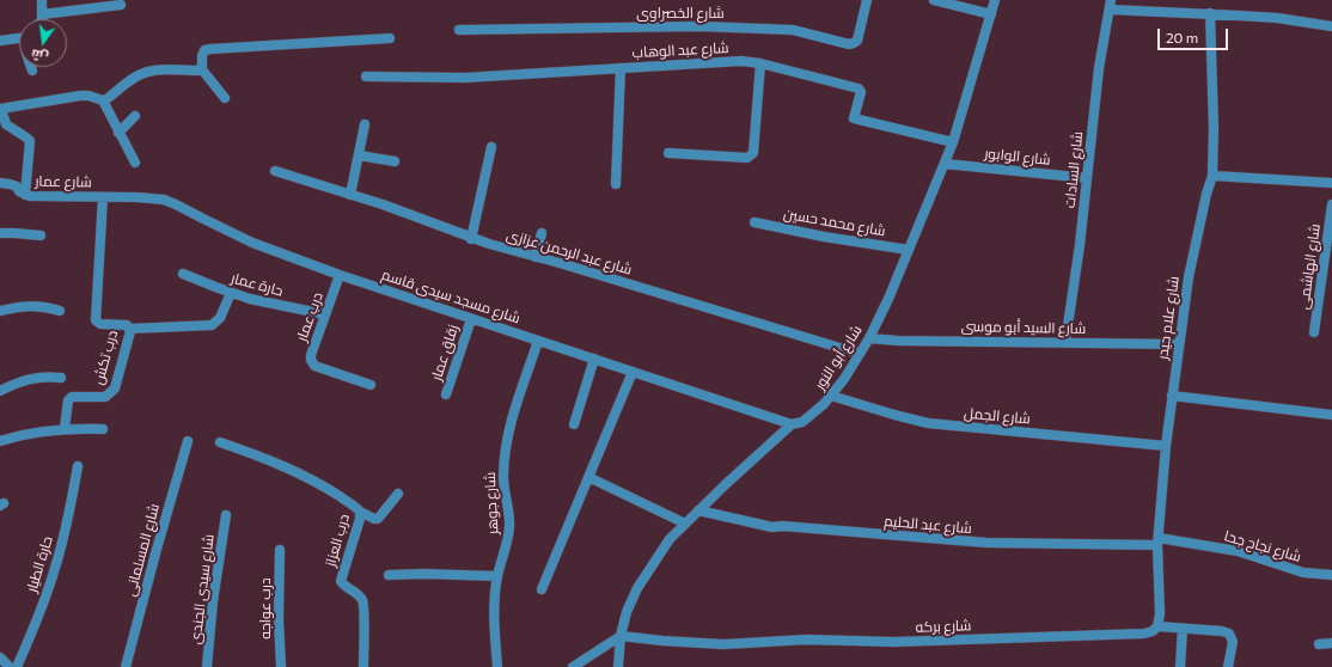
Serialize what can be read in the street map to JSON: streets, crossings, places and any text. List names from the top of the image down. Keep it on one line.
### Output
{"streets":{"street":["شارع الخصراوى","شارع عبد الوهاب","شارع الوابور","شارع السادات","شارع عمار","شارع محمد حسين","شارع عبد الرحمن عزازى","شارع الهاشمى","حارة عمار","شارع مسجد سيدى قاسم","درب عمار","شارع علام حيدر","شارع السيد أبو موسى","زقاق عمار","درب تكش","شارع أبو النور","شارع الجمل","شارع جوهر","شارع عبد الحليم","درب العزاز","شارع نجاح جحا","شارع المسلمانى","حارة الطيار","شارع سيدى الجندى","درب عواجه","شارع بركه"]},"crossings":[["شارع عبد الوهاب","شارع أبو النور"],["شارع الوابور","شارع السادات"],["شارع الوابور","شارع أبو النور"],["شارع السادات","شارع السيد أبو موسى"],["شارع عمار","شارع مسجد سيدى قاسم"],["شارع عمار","درب تكش"],["شارع محمد حسين","شارع أبو النور"],["شارع عبد الرحمن عزازى","شارع أبو النور"],["حارة عمار","درب عمار"],["شارع مسجد سيدى قاسم","درب عمار"],["شارع مسجد سيدى قاسم","زقاق عمار"],["شارع مسجد سيدى قاسم","درب تكش"],["شارع مسجد سيدى قاسم","شارع أبو النور"],["شارع مسجد سيدى قاسم","شارع جوهر"],["شارع علام حيدر","شارع السيد أبو موسى"],["شارع علام حيدر","شارع الجمل"],["شارع علام حيدر","شارع عبد الحليم"],["شارع علام حيدر","شارع نجاح جحا"],["شارع علام حيدر","شارع بركه"],["شارع السيد أبو موسى","شارع أبو النور"],["شارع أبو النور","شارع الجمل"],["شارع أبو النور","شارع عبد الحليم"],["شارع أبو النور","شارع بركه"],["شارع عبد الحليم","شارع نجاح جحا"]],"scale_bar":"20 m","north":"bottom"}
